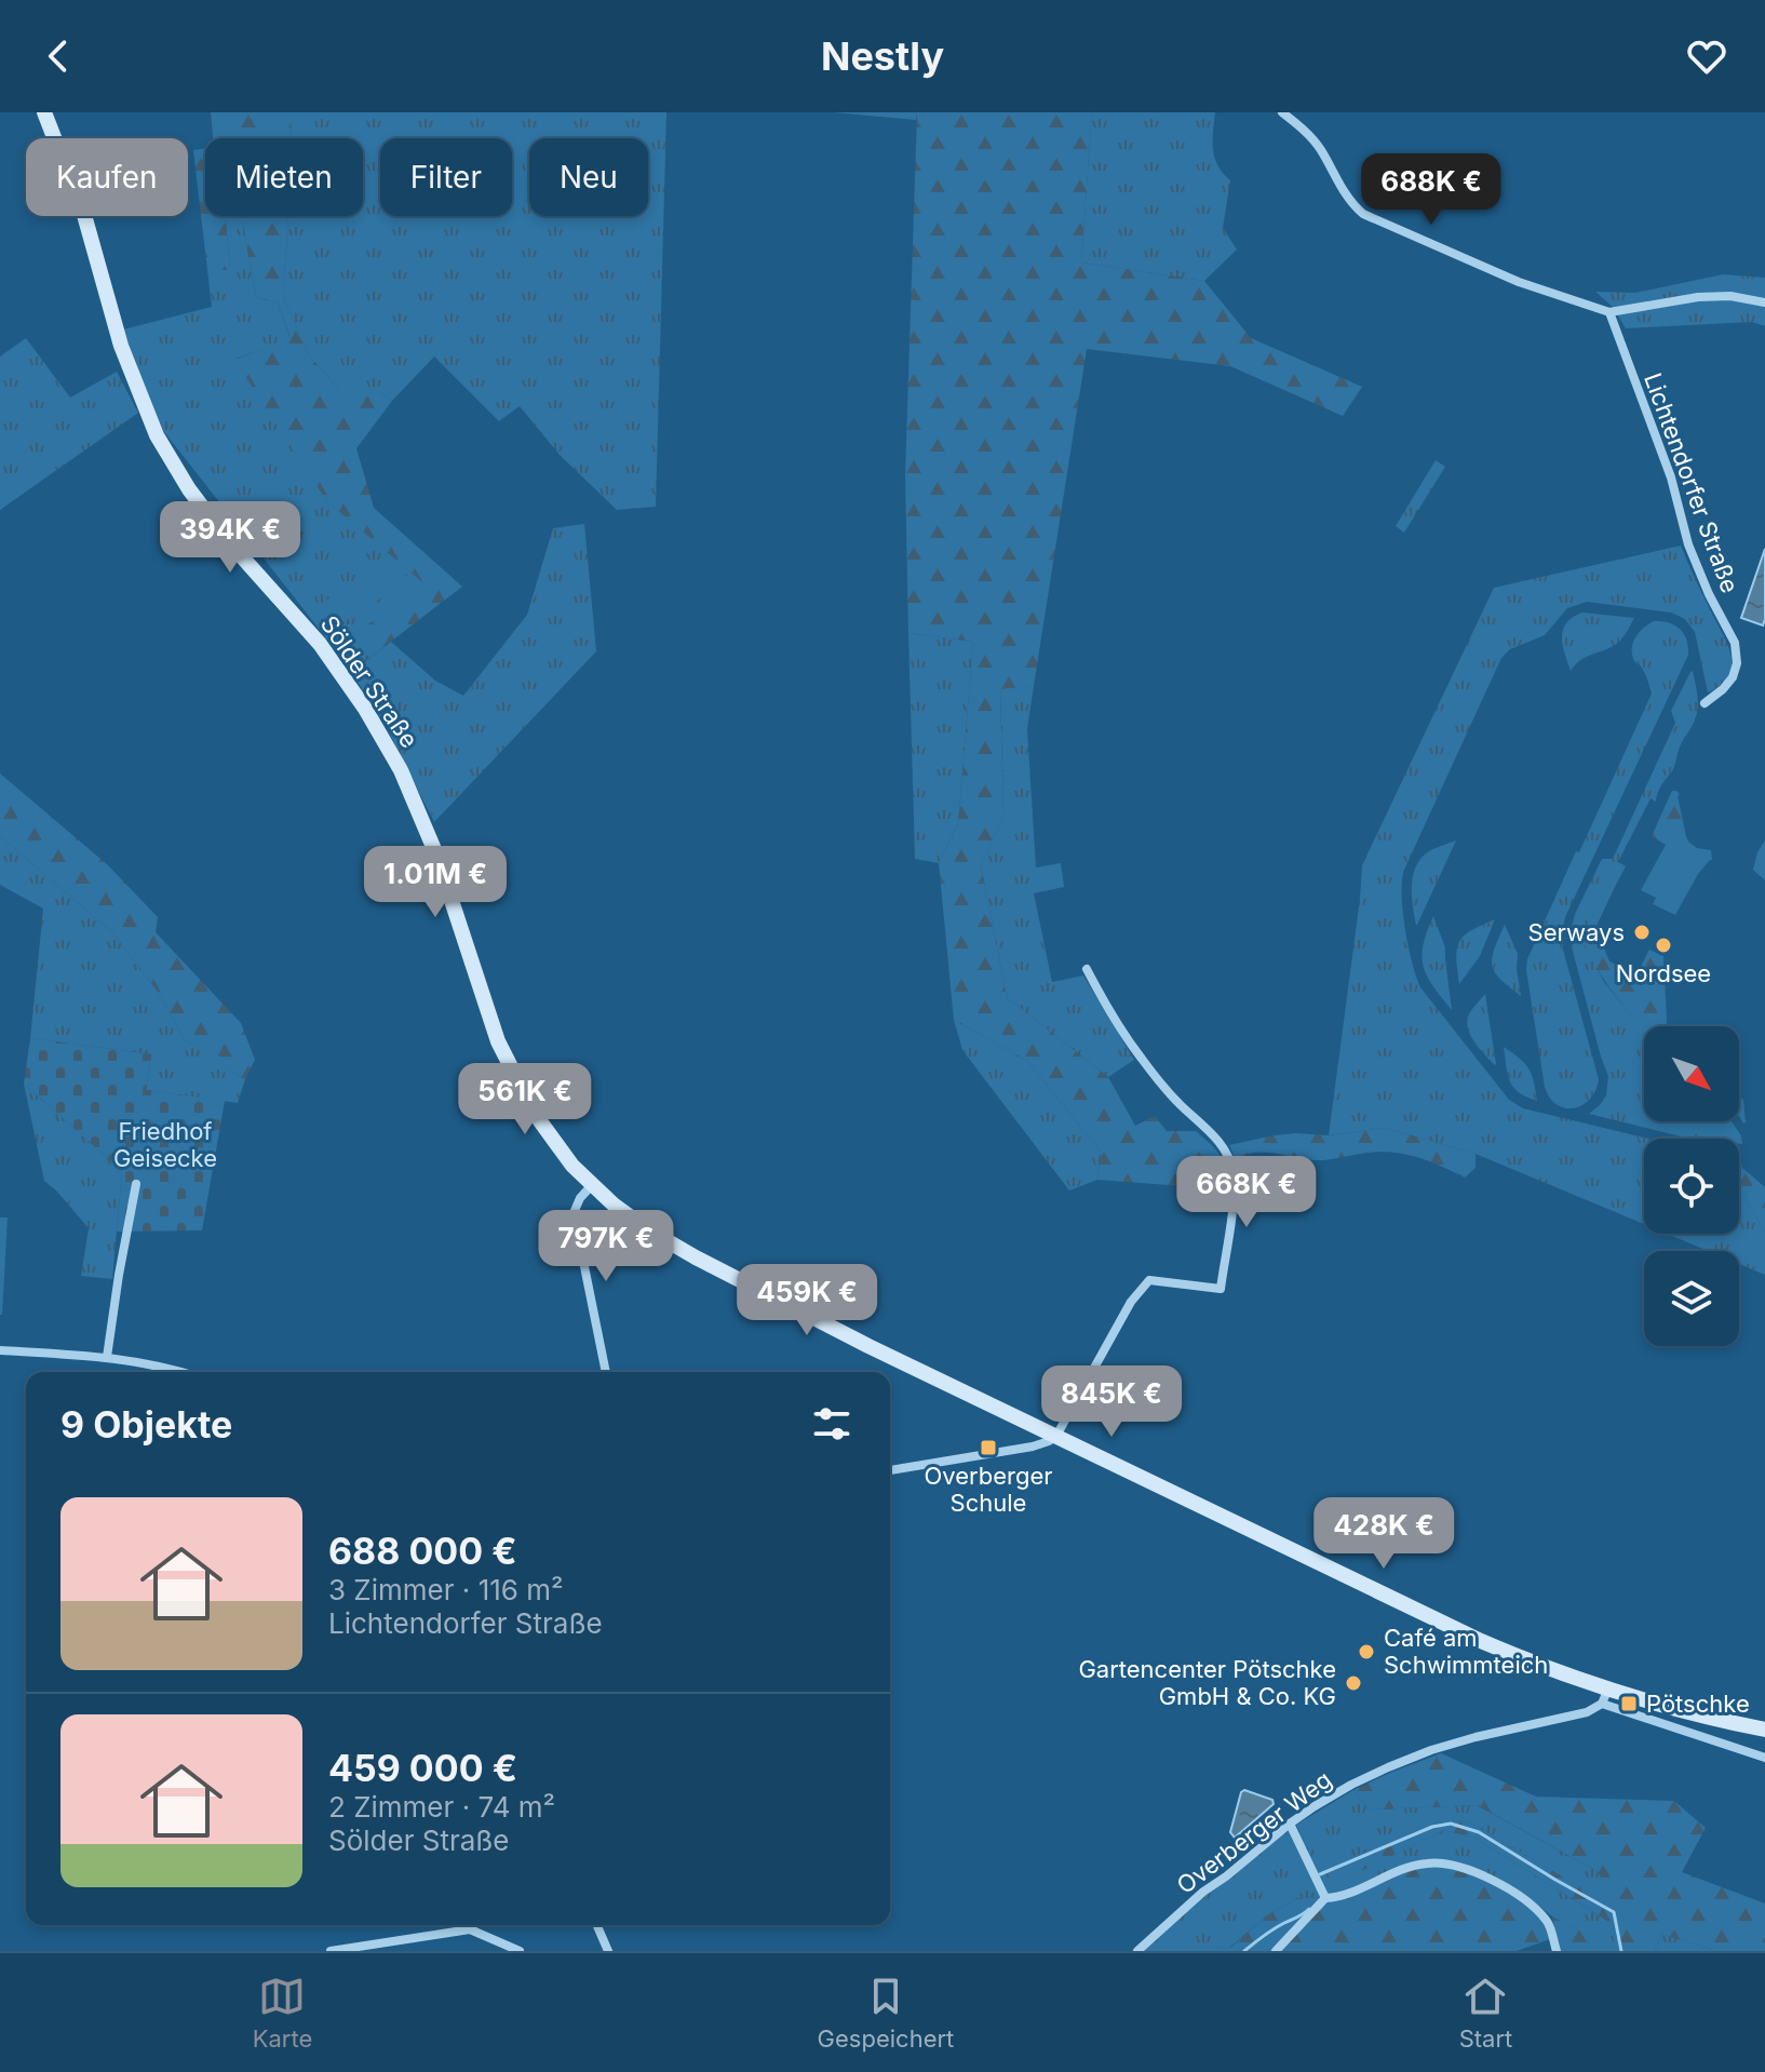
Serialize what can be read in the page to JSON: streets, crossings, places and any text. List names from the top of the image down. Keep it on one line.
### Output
{"streets":{"main road":["Sölder Straße"],"street":["Lichtendorfer Straße","Overberger Weg"]},"crossings":[["Sölder Straße","Overberger Weg"]],"parks":["Friedhof Geisecke"],"places":{"other":["Serways","Nordsee","Café am Schwimmteich","Gartencenter Pötschke GmbH & Co. KG"],"transit":["Overberger Schule","Pötschke"]},"north":"bottom right","page":{"header":"Nestly","chip":["Kaufen","Mieten","Filter","Neu"],"price":["688K €","394K €","1.01M €","561K €","668K €","797K €","459K €","845K €","428K €"],"heading":"9 Objekte","list":[{"name":"688 000 €","note":"3 Zimmer · 116 m² · Lichtendorfer Straße"},{"name":"459 000 €","note":"2 Zimmer · 74 m² · Sölder Straße"}],"tabs":["Karte","Gespeichert","Start"]}}
